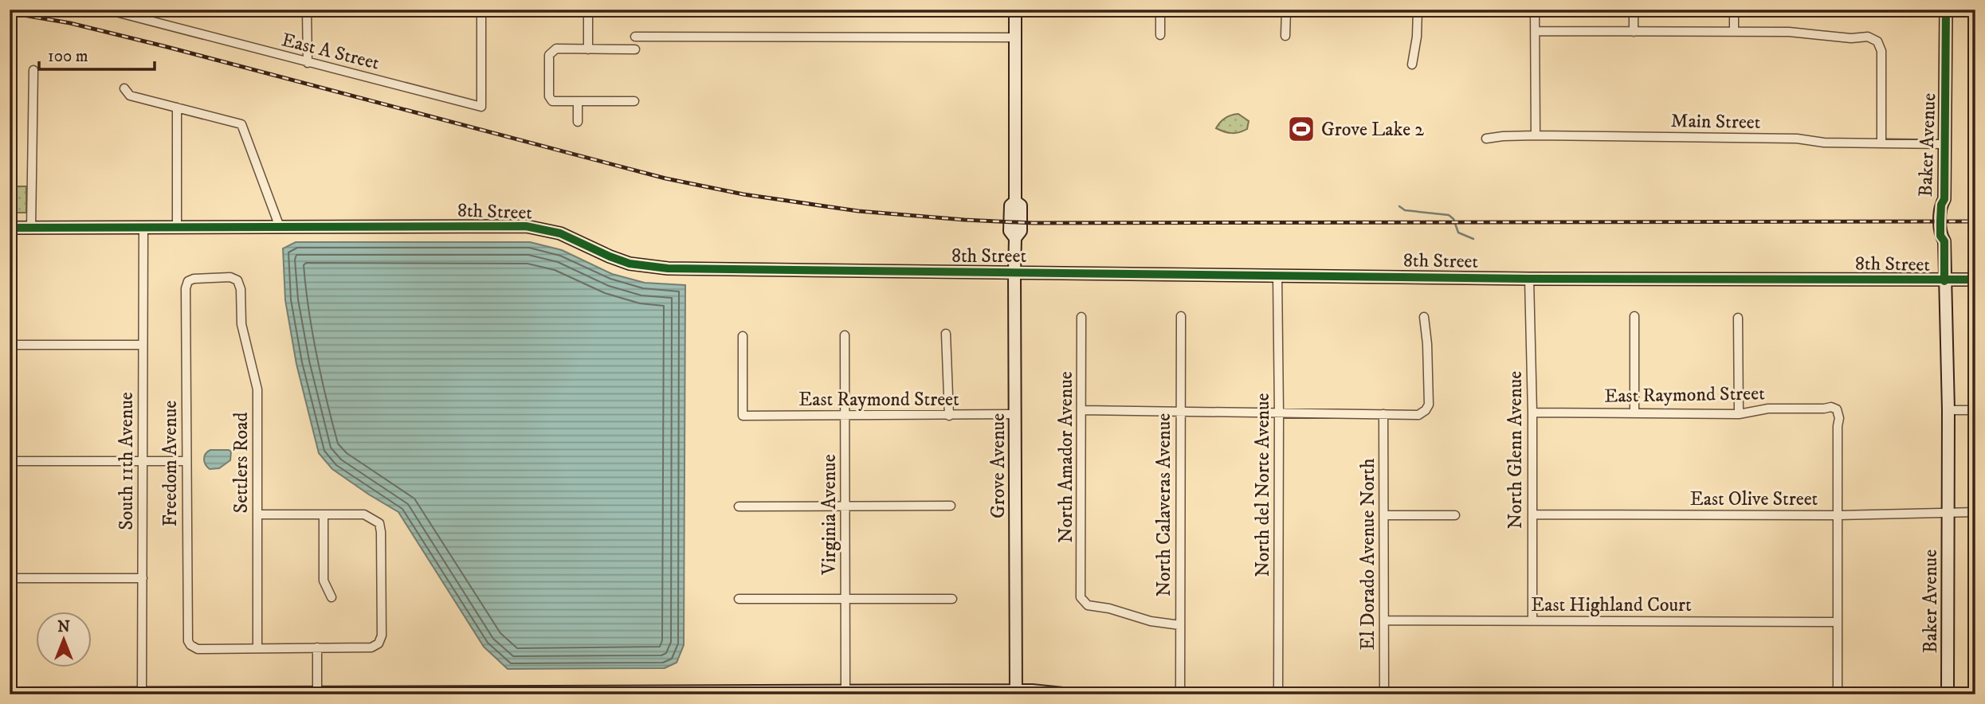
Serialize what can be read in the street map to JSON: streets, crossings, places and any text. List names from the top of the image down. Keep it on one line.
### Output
{"streets":{"street":["East A Street","Main Street","Baker Avenue","8th Street","East Raymond Street","North Glenn Avenue","North Amador Avenue","South 11th Avenue","Settlers Road","Freedom Avenue","Grove Avenue","North del Norte Avenue","East Olive Street","North Calaveras Avenue","Virginia Avenue","El Dorado Avenue North","East Highland Court"]},"crossings":[["Main Street","Baker Avenue"],["Baker Avenue","8th Street"],["Baker Avenue","East Olive Street"],["8th Street","North Glenn Avenue"],["8th Street","South 11th Avenue"],["8th Street","Grove Avenue"],["8th Street","North del Norte Avenue"],["East Raymond Street","North Glenn Avenue"],["East Raymond Street","Grove Avenue"],["East Raymond Street","East Olive Street"],["East Raymond Street","Virginia Avenue"],["North Glenn Avenue","East Olive Street"],["North Glenn Avenue","East Highland Court"],["North Amador Avenue","North Calaveras Avenue"],["Settlers Road","Freedom Avenue"],["El Dorado Avenue North","East Highland Court"]],"places":{"sports":["Grove Lake 2"]},"scale_bar":"100 m","north":"top"}
